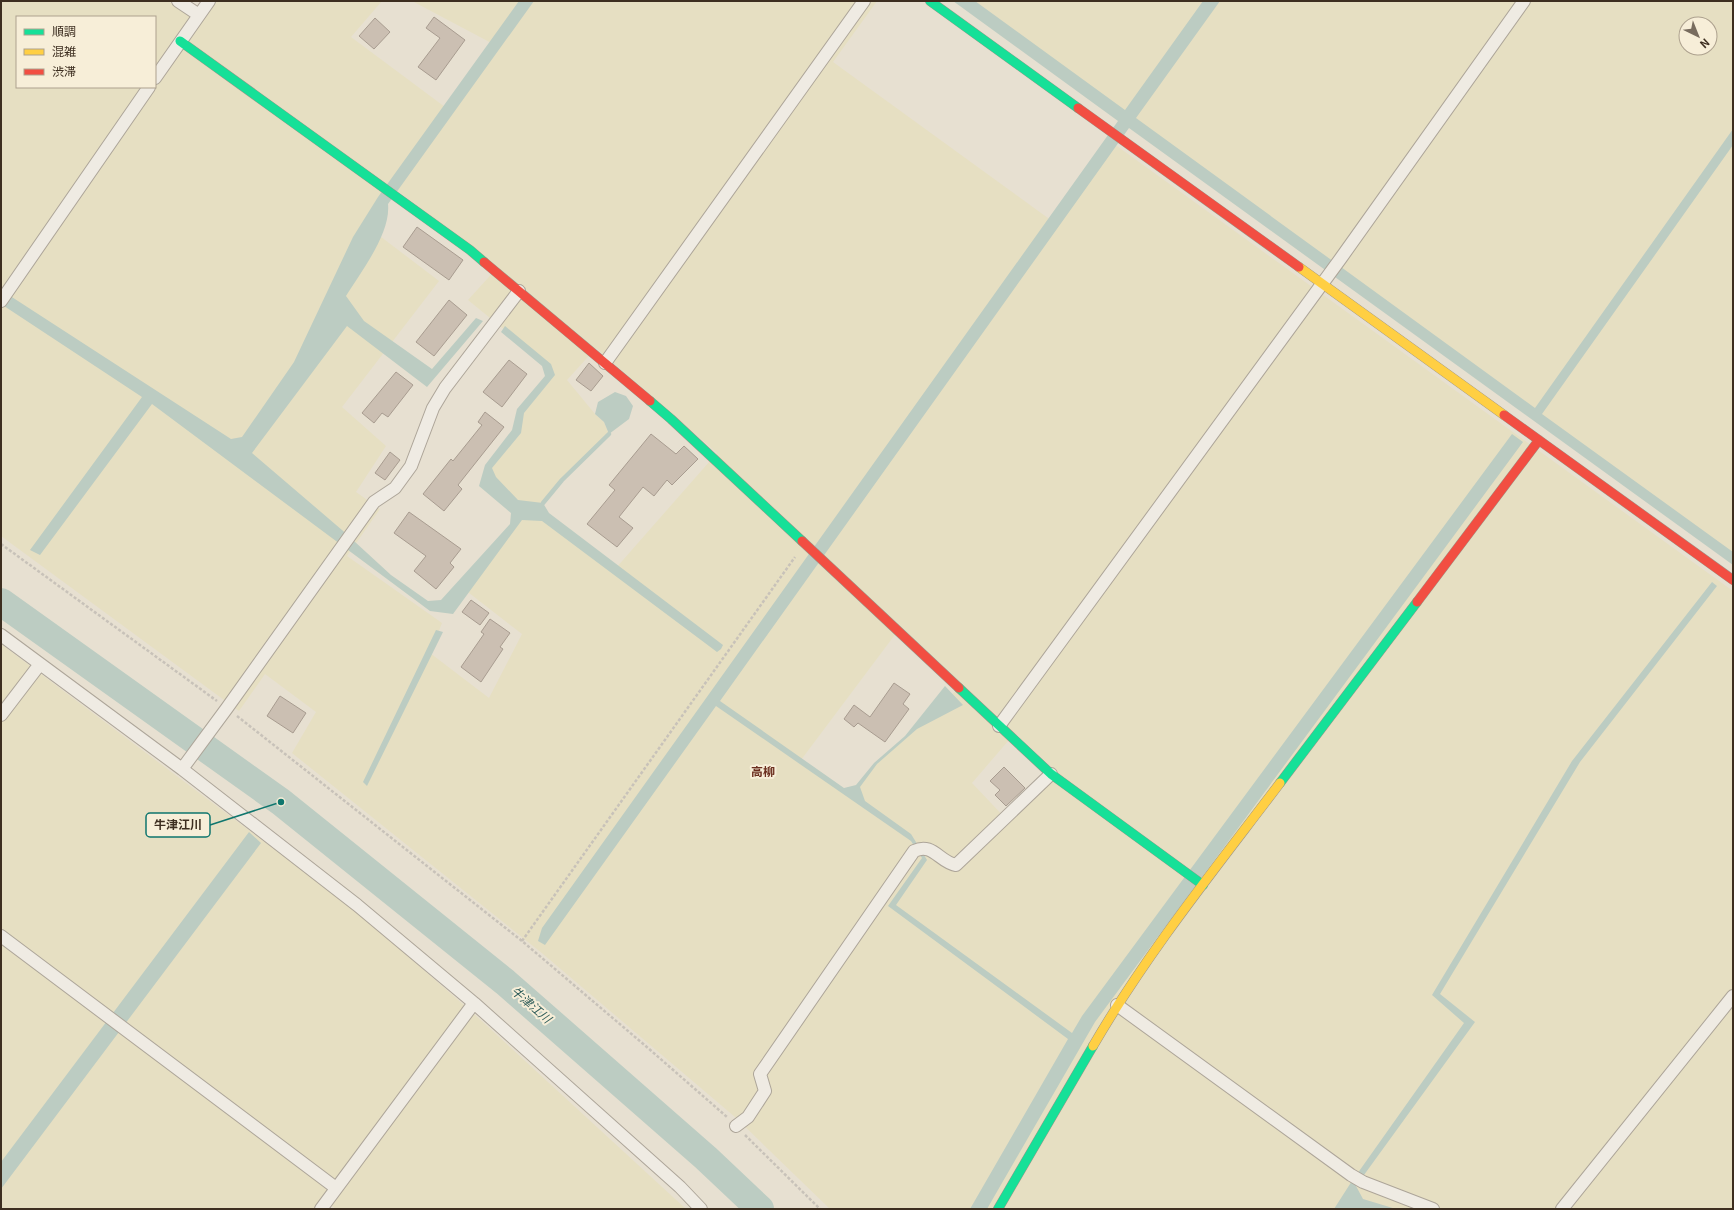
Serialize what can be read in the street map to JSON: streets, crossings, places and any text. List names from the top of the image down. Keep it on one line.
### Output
{"districts":["高柳"],"water":["牛津江川"],"places":["牛津江川"],"legend":["順調","混雑","渋滞"],"north":"bottom right"}
